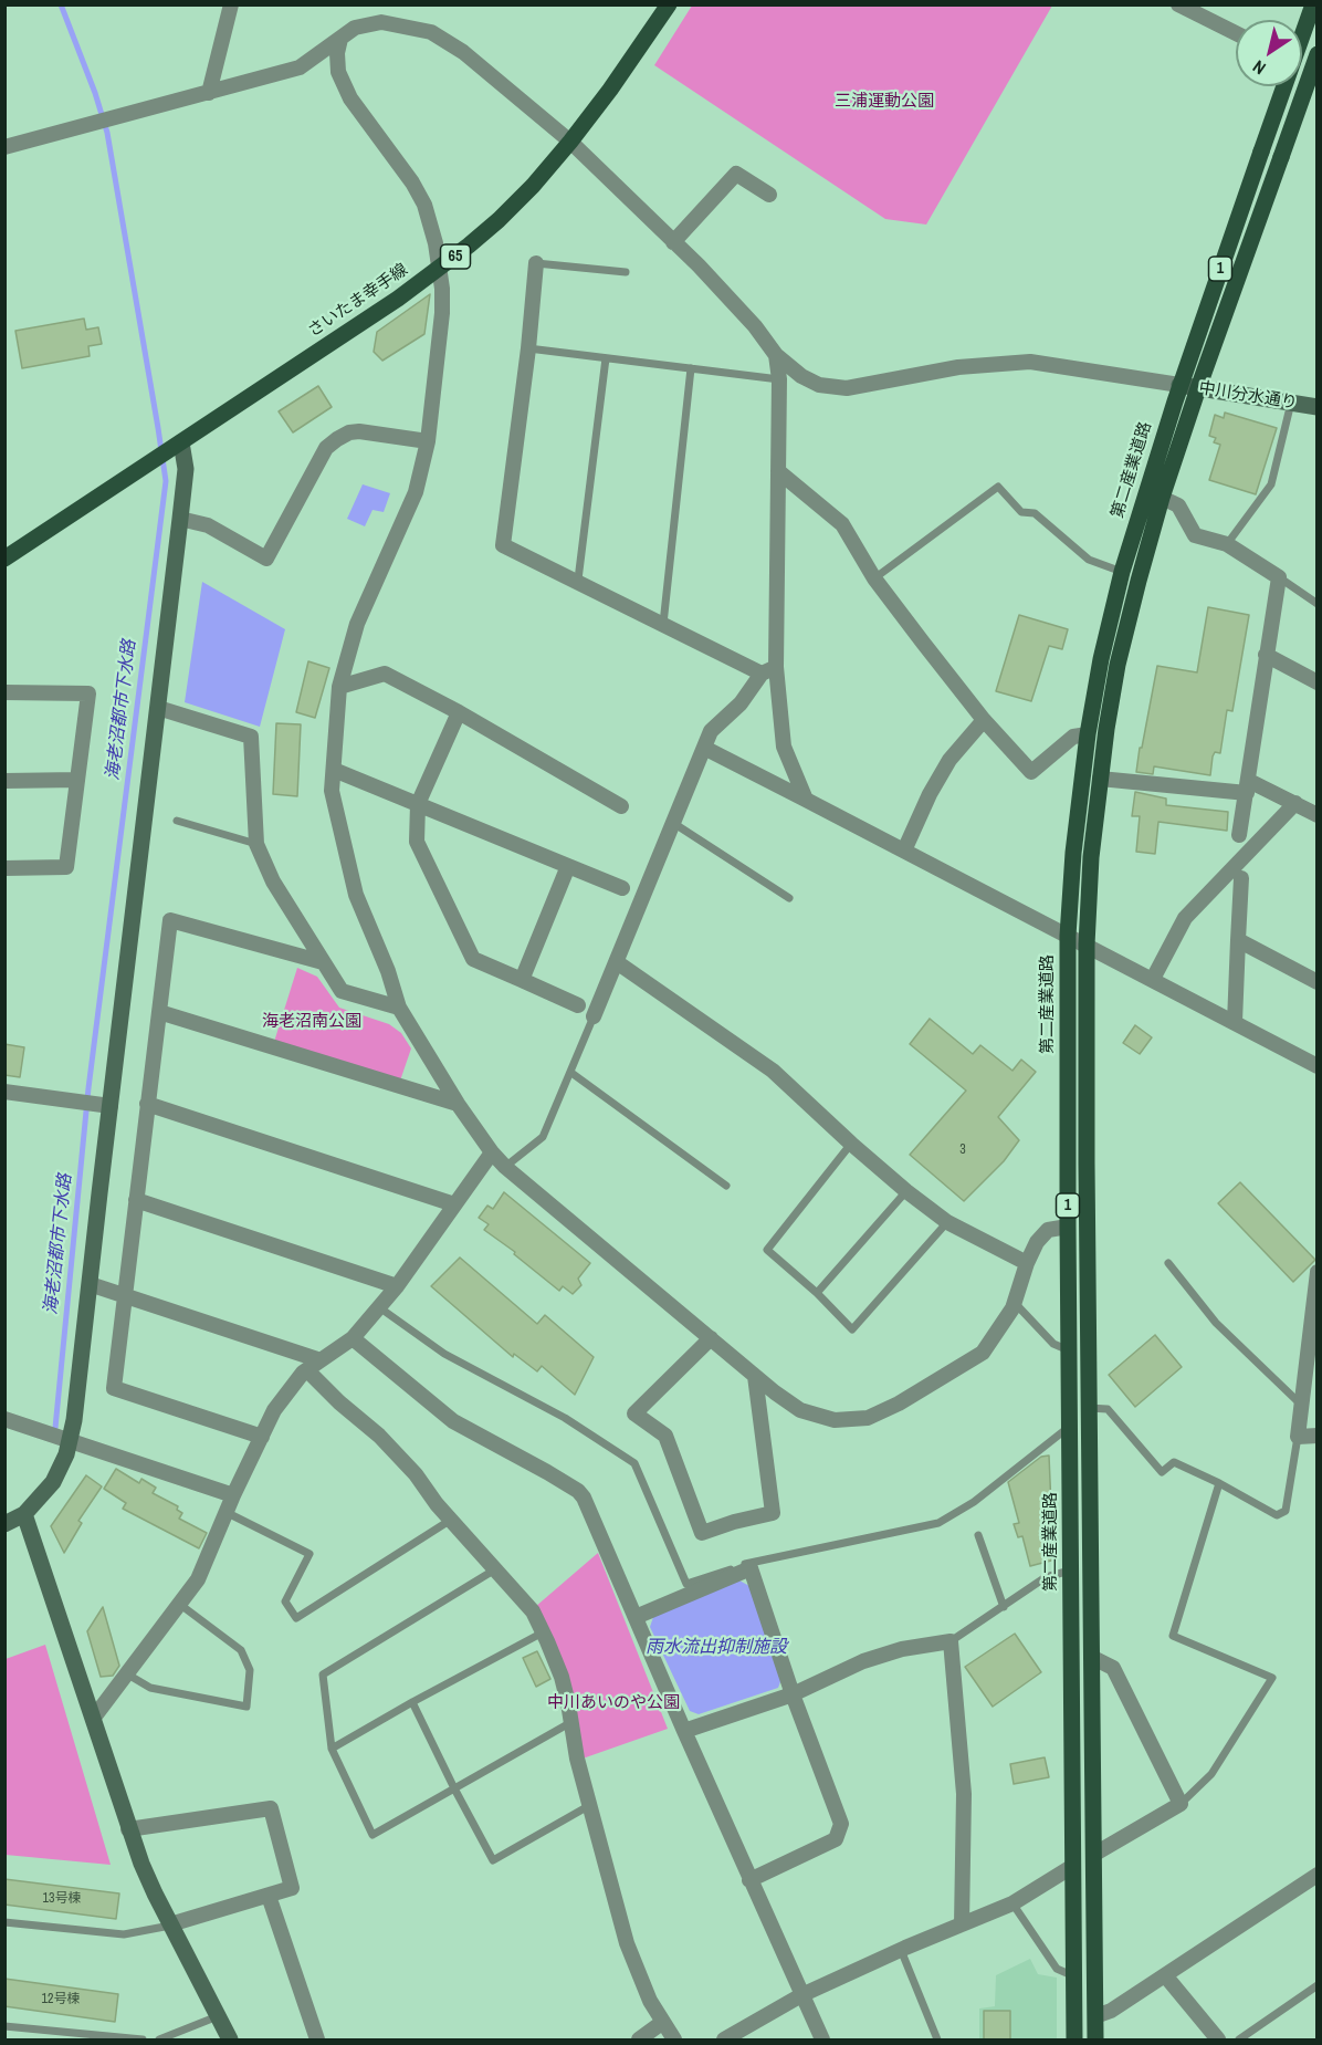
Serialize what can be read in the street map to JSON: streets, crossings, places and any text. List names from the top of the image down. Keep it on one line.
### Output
{"streets":{"main road":["65","1","さいたま幸手線","第二産業道路"],"street":["中川分水通り"]},"crossings":[["1","中川分水通り"],["中川分水通り","第二産業道路"]],"water":["海老沼都市下水路","雨水流出抑制施設"],"parks":["三浦運動公園","海老沼南公園","中川あいのや公園"],"house_numbers":["3","13号棟","12号棟"],"north":"bottom left"}
